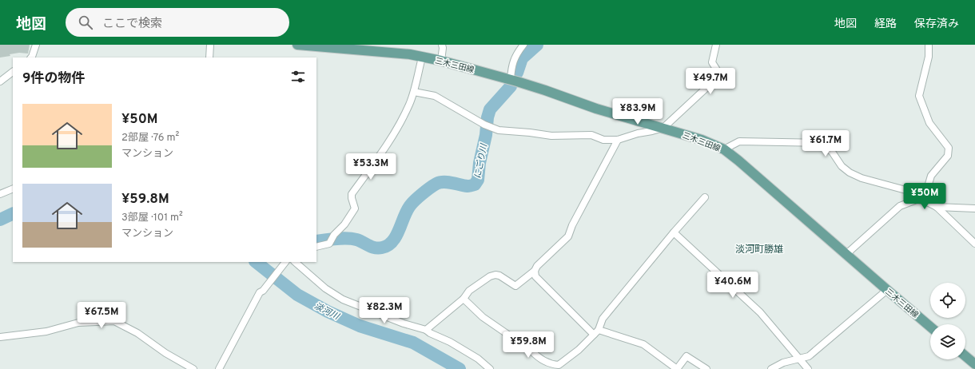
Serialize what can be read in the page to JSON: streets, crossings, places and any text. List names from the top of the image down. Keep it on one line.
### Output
{"streets":{"main road":["三木三田線"]},"districts":["淡河町勝雄"],"water":["にごり川","淡河川"],"page":{"header":"地図","search":"ここで検索","nav":["地図","経路","保存済み"],"heading":"9件の物件","price":["¥49.7M","¥83.9M","¥61.7M","¥53.3M","¥50M","¥40.6M","¥82.3M","¥67.5M","¥59.8M"],"list":[{"name":"¥50M","note":"2部屋 · 76 m² · マンション"},{"name":"¥59.8M","note":"3部屋 · 101 m² · マンション"}]}}
